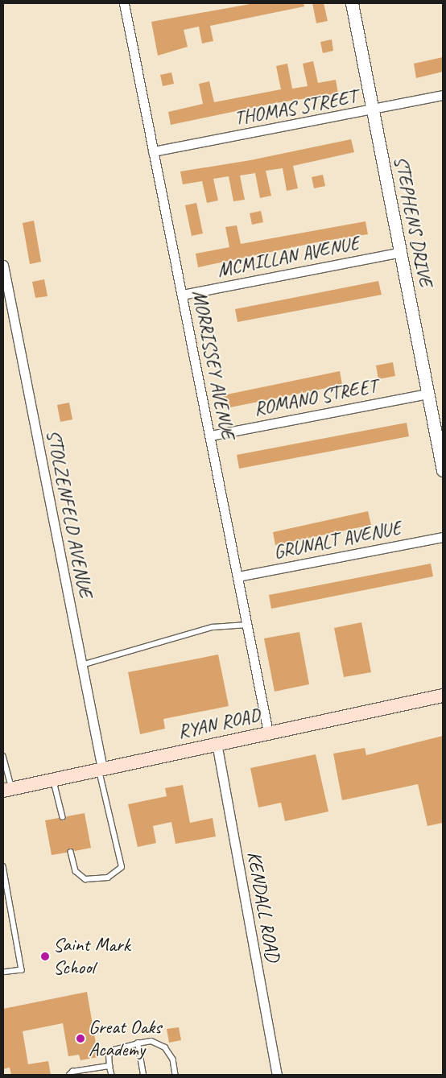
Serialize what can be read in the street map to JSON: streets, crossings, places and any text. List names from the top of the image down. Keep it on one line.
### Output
{"streets":{"main road":["RYAN ROAD"],"street":["THOMAS STREET","STEPHENS DRIVE","MCMILLAN AVENUE","MORRISSEY AVENUE","ROMANO STREET","STOLZENFELD AVENUE","GRUNALT AVENUE","KENDALL ROAD"]},"crossings":[["THOMAS STREET","STEPHENS DRIVE"],["THOMAS STREET","MORRISSEY AVENUE"],["STEPHENS DRIVE","MCMILLAN AVENUE"],["STEPHENS DRIVE","ROMANO STREET"],["MCMILLAN AVENUE","MORRISSEY AVENUE"],["MORRISSEY AVENUE","ROMANO STREET"],["MORRISSEY AVENUE","GRUNALT AVENUE"],["MORRISSEY AVENUE","RYAN ROAD"],["STOLZENFELD AVENUE","RYAN ROAD"],["RYAN ROAD","KENDALL ROAD"]],"places":["Saint Mark School","Great Oaks Academy"]}
